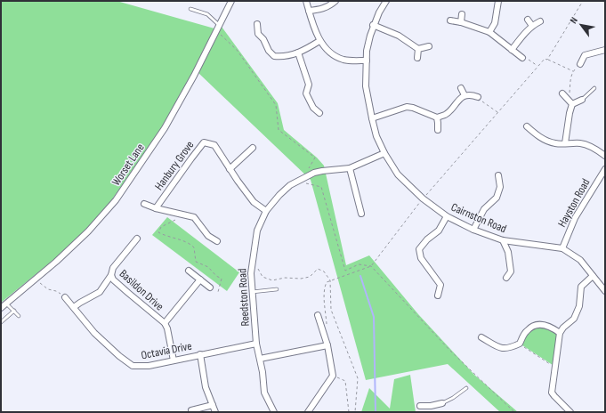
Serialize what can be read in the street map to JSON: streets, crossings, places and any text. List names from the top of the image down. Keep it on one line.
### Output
{"streets":{"street":["Worset Lane","Hanbury Grove","Hayston Road","Cairnston Road","Basildon Drive","Reedston Road","Octavia Drive"]},"crossings":[["Hanbury Grove","Reedston Road"],["Hayston Road","Cairnston Road"],["Cairnston Road","Reedston Road"],["Basildon Drive","Octavia Drive"],["Reedston Road","Octavia Drive"]],"north":"top left"}
